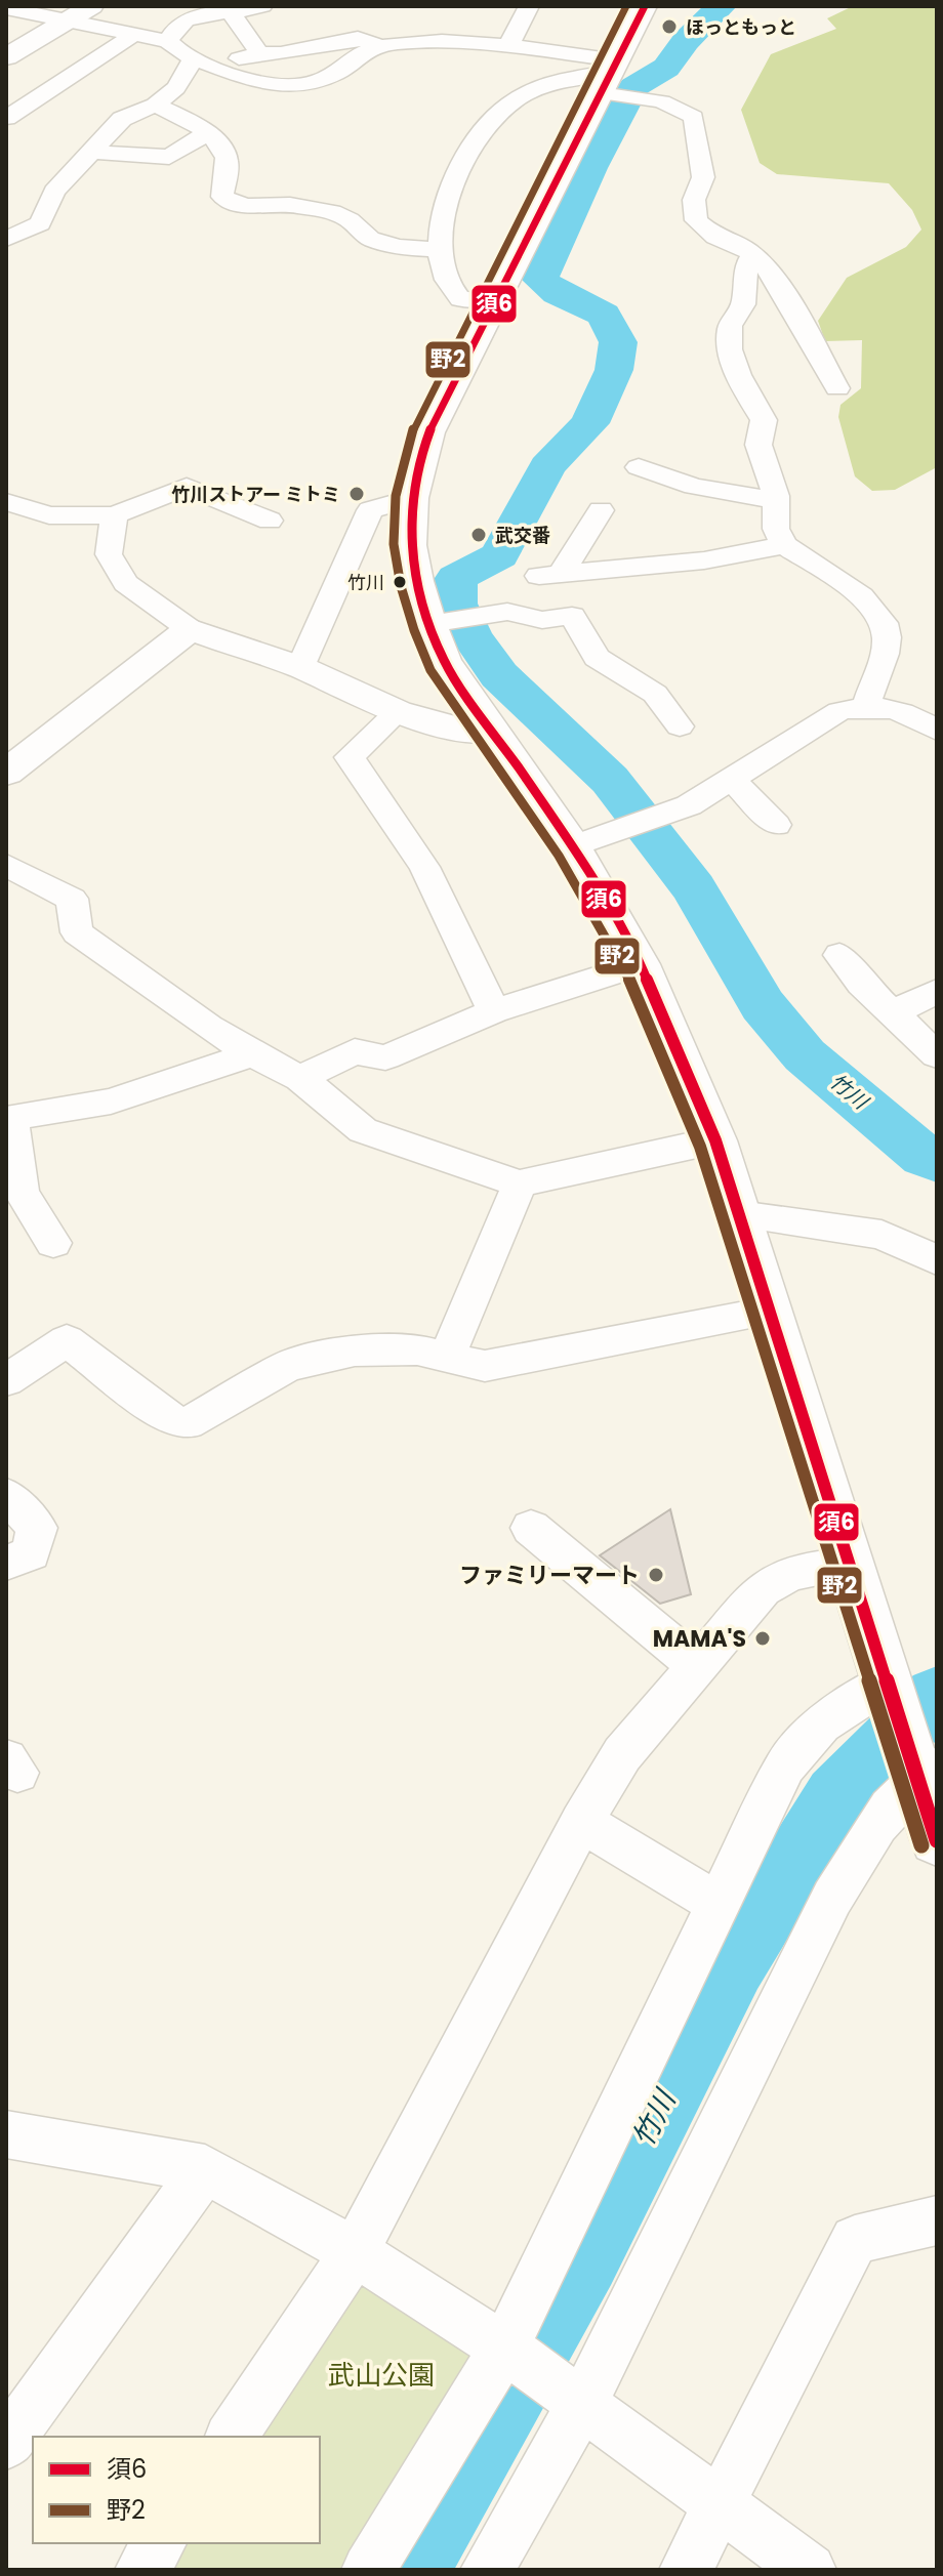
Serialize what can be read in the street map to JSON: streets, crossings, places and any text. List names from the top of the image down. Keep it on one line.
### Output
{"water":["竹川"],"parks":["武山公園"],"places":["ほっともっと","竹川ストアー ミトミ","武交番","竹川","ファミリーマート","MAMA'S"],"lines":["transit line 須6","transit line 野2"],"legend":["須6","野2"]}
